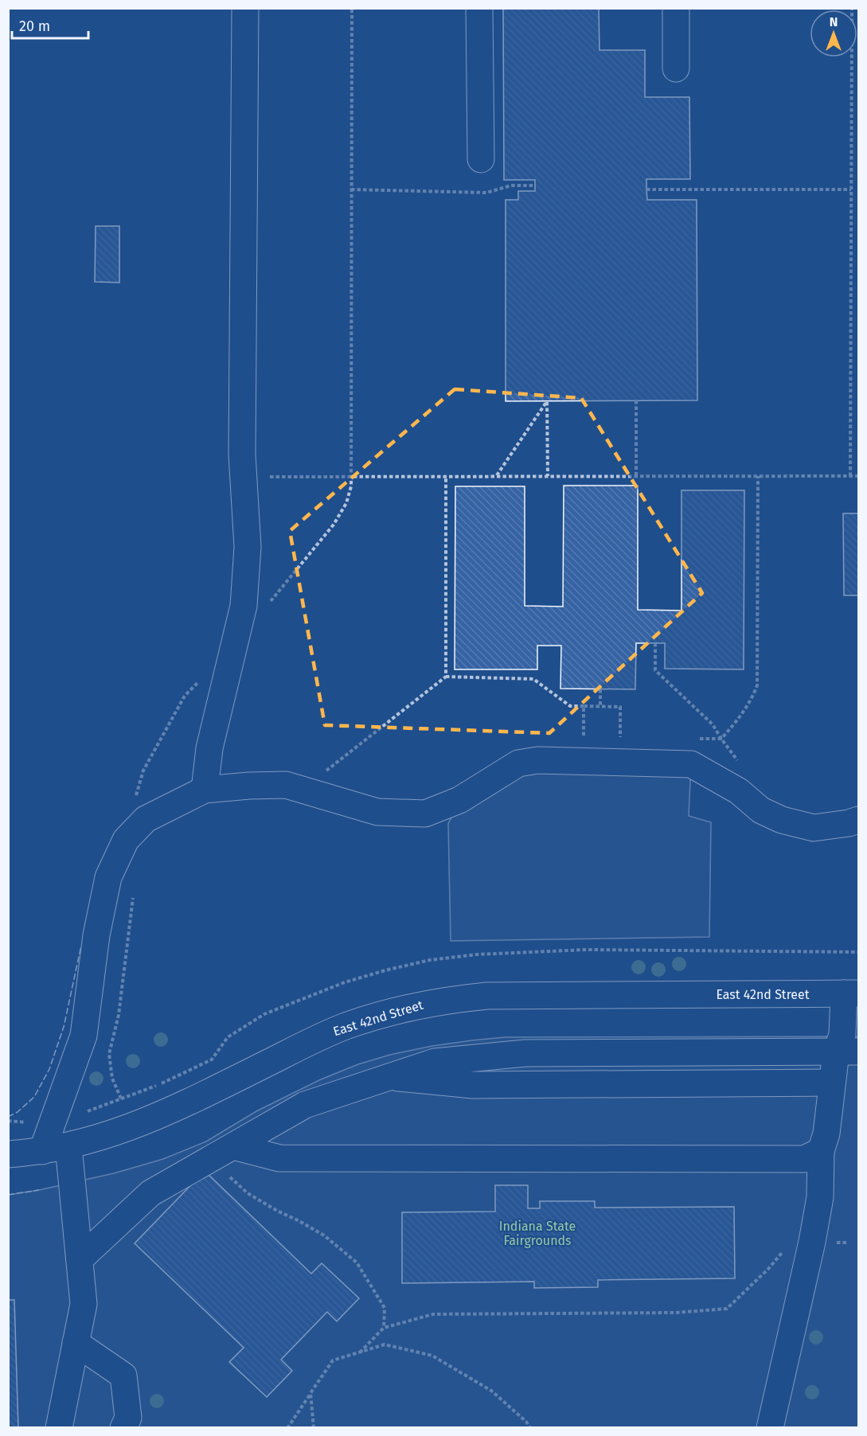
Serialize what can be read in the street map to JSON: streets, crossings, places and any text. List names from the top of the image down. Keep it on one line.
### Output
{"streets":{"street":["East 42nd Street"]},"parks":["Indiana State Fairgrounds"],"scale_bar":"20 m","north":"top"}
